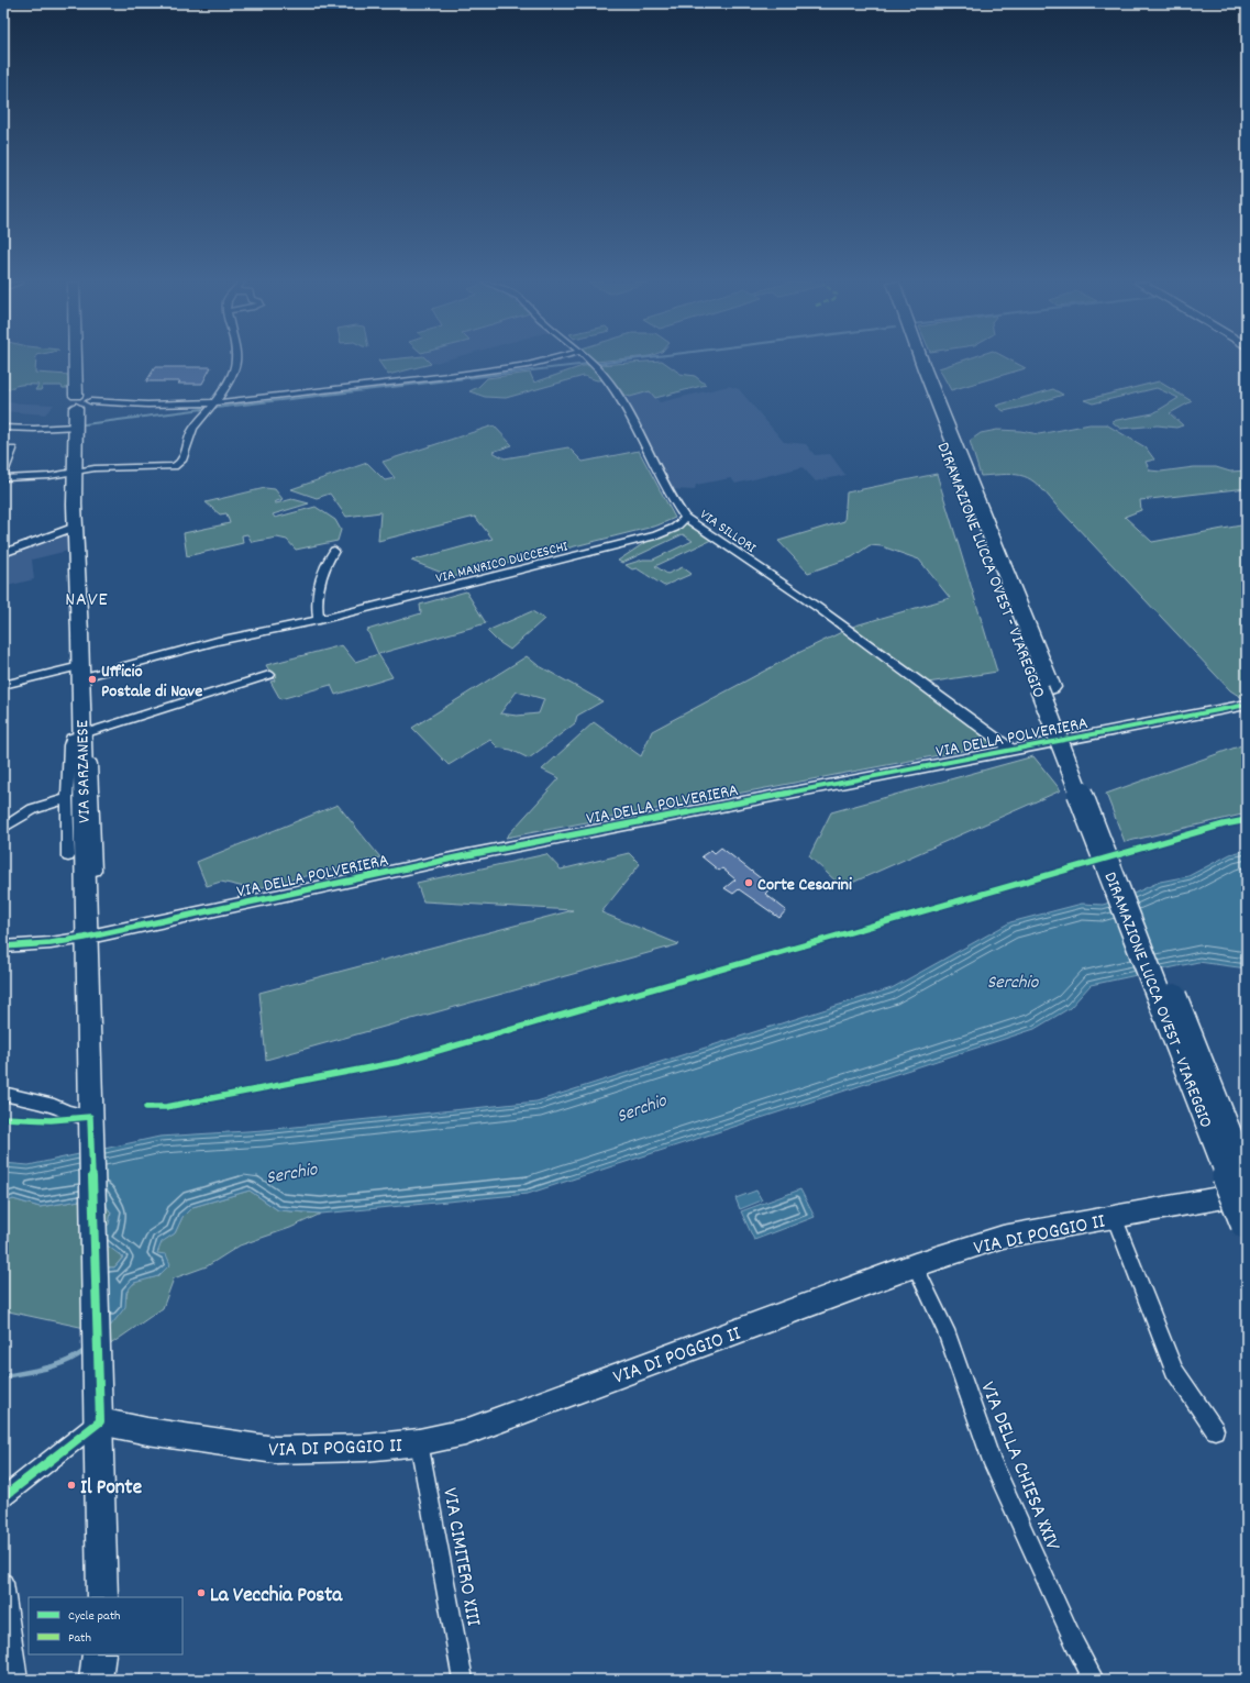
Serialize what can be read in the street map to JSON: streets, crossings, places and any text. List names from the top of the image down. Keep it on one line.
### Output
{"streets":{"highway":["DIRAMAZIONE LUCCA OVEST - VIAREGGIO"],"main road":["VIA SARZANESE","VIA DI POGGIO II"],"street":["VIA SILLORI","VIA MANRICO DUCCESCHI","VIA DELLA POLVERIERA","VIA DELLA CHIESA XXIV","VIA CIMITERO XIII"]},"crossings":[["VIA SILLORI","VIA MANRICO DUCCESCHI"],["VIA SILLORI","VIA DELLA POLVERIERA"],["VIA MANRICO DUCCESCHI","VIA SARZANESE"],["VIA DELLA POLVERIERA","VIA SARZANESE"],["VIA SARZANESE","VIA DI POGGIO II"],["VIA DI POGGIO II","VIA DELLA CHIESA XXIV"],["VIA DI POGGIO II","VIA CIMITERO XIII"]],"districts":["NAVE"],"water":["Serchio"],"places":["Ufficio Postale di Nave","Corte Cesarini","Il Ponte","La Vecchia Posta"],"legend":["Cycle path","Path"]}
